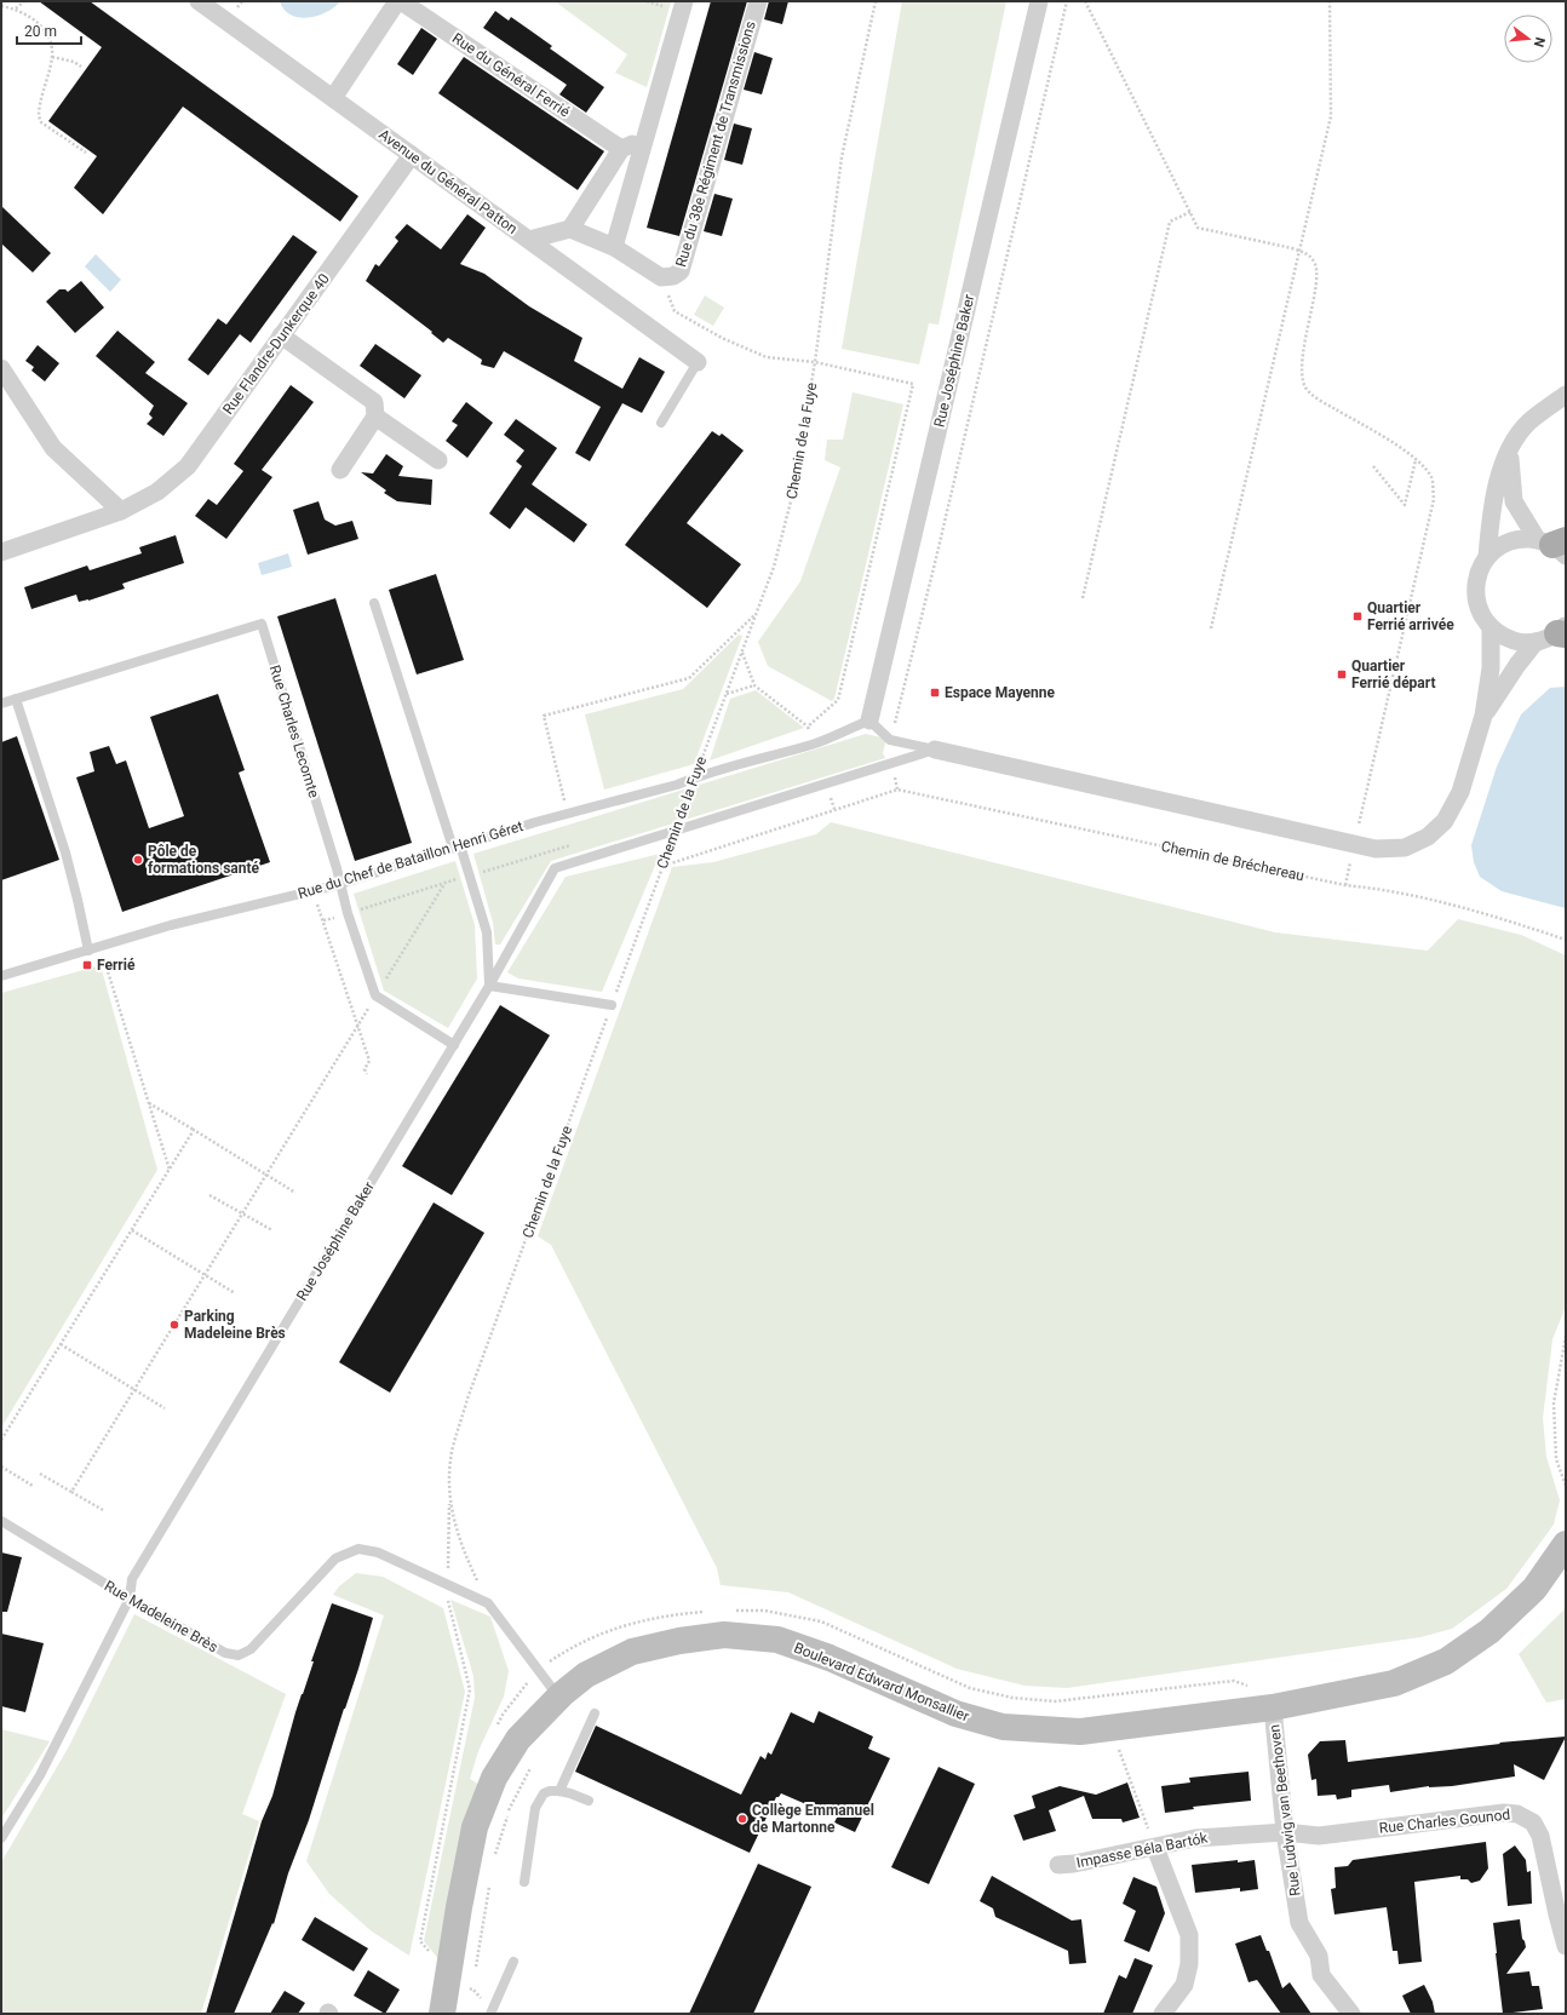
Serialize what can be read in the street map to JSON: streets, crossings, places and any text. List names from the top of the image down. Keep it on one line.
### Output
{"streets":{"street":["Rue du Général Ferrié","Rue du 38e Régiment de Transmissions","Avenue du Général Patton","Rue Flandre-Dunkerque 40","Rue Joséphine Baker","Boulevard Edward Monsallier","Rue Ludwig van Beethoven","Rue Charles Gounod","Impasse Béla Bartók"],"lane":["Rue Charles Lecomte","Rue du Chef de Bataillon Henri Géret","Rue Madeleine Brès"],"path":["Chemin de la Fuye","Chemin de Bréchereau"]},"crossings":[["Avenue du Général Patton","Rue Flandre-Dunkerque 40"],["Rue Joséphine Baker","Chemin de la Fuye"],["Rue Joséphine Baker","Rue du Chef de Bataillon Henri Géret"],["Rue Joséphine Baker","Rue Madeleine Brès"],["Chemin de la Fuye","Rue du Chef de Bataillon Henri Géret"],["Chemin de la Fuye","Rue Madeleine Brès"],["Rue Charles Lecomte","Rue du Chef de Bataillon Henri Géret"],["Boulevard Edward Monsallier","Rue Ludwig van Beethoven"],["Rue Ludwig van Beethoven","Rue Charles Gounod"],["Rue Ludwig van Beethoven","Impasse Béla Bartók"],["Rue Charles Gounod","Impasse Béla Bartók"]],"places":{"transit":["Quartier Ferrié arrivée","Quartier Ferrié départ","Espace Mayenne","Ferrié"],"other":["Pôle de formations santé","Parking Madeleine Brès","Collège Emmanuel de Martonne"]},"scale_bar":"20 m","north":"right"}
